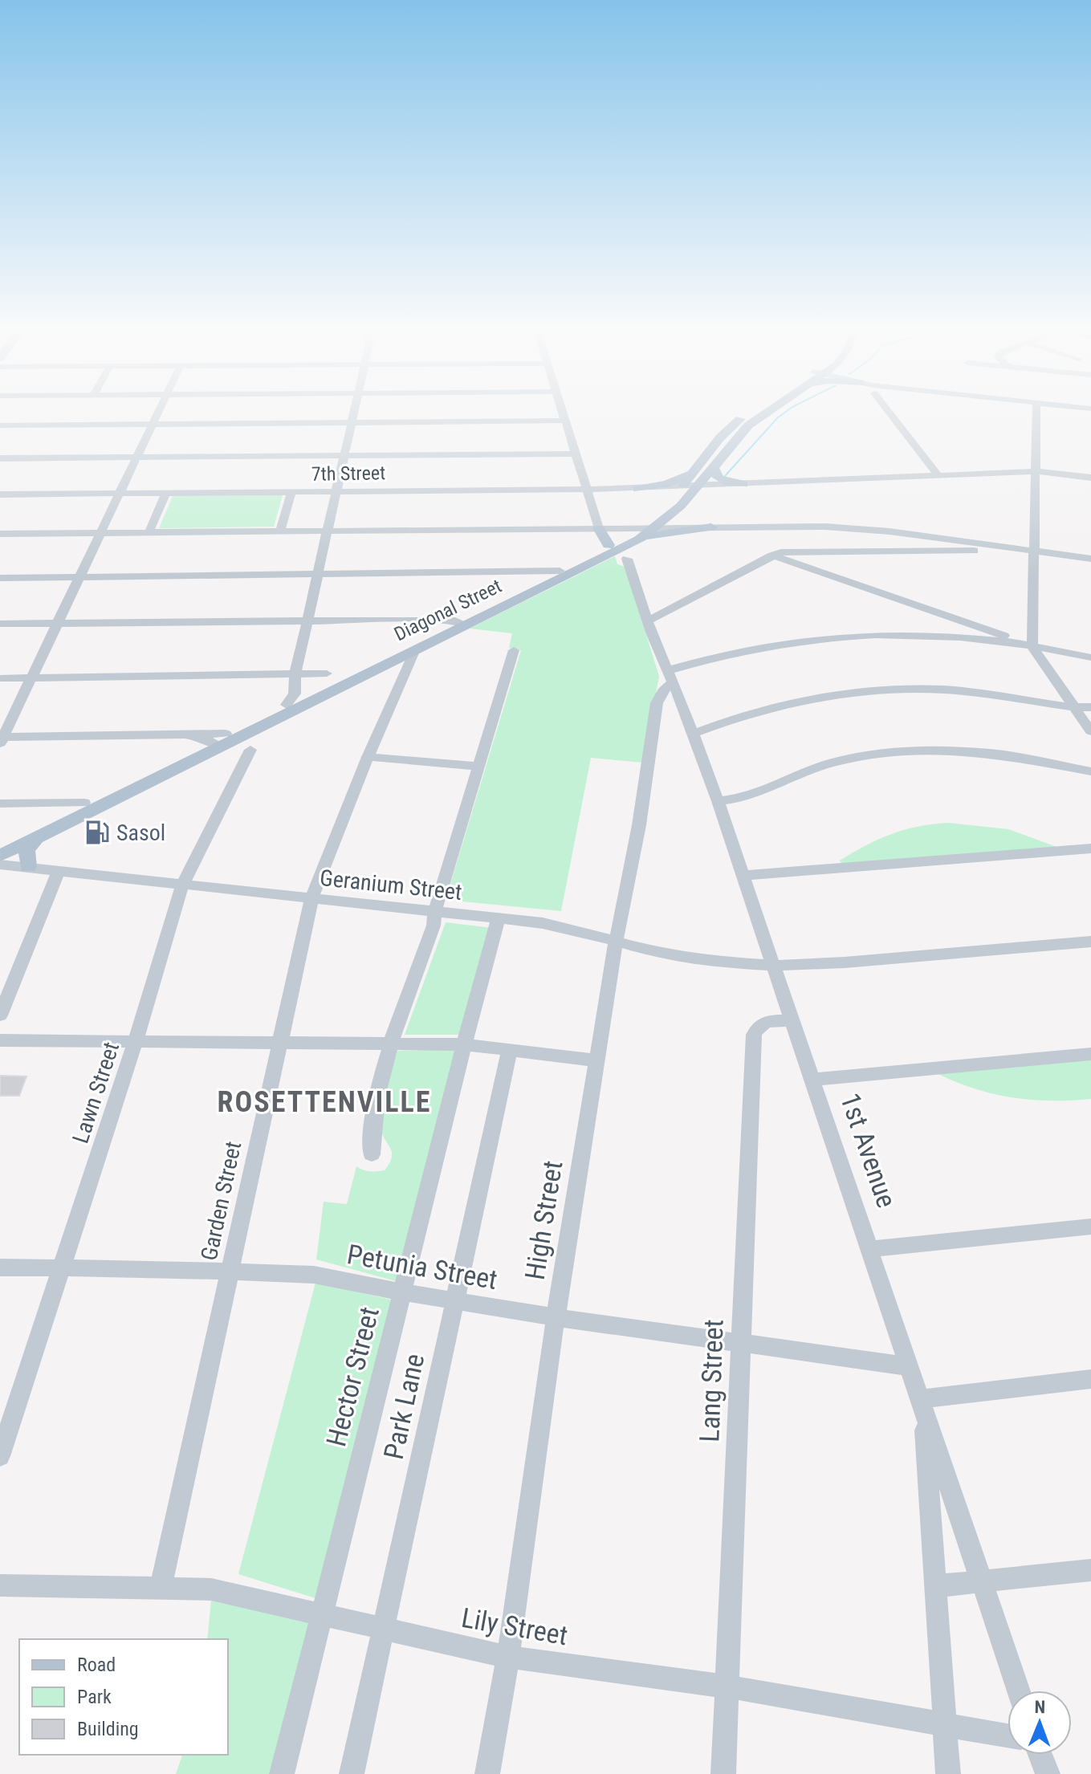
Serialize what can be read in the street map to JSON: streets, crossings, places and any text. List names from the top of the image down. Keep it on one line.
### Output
{"streets":{"main road":["Diagonal Street"],"street":["7th Street","Geranium Street","Lawn Street","1st Avenue","Garden Street","High Street","Petunia Street","Hector Street","Lang Street","Park Lane","Lily Street"]},"crossings":[["7th Street","Diagonal Street"],["Diagonal Street","Geranium Street"],["Diagonal Street","Garden Street"],["Geranium Street","Lawn Street"],["Geranium Street","1st Avenue"],["Geranium Street","Garden Street"],["Geranium Street","High Street"],["Geranium Street","Hector Street"],["Lawn Street","Petunia Street"],["1st Avenue","High Street"],["1st Avenue","Petunia Street"],["1st Avenue","Lang Street"],["Garden Street","Petunia Street"],["Garden Street","Lily Street"],["High Street","Petunia Street"],["High Street","Lily Street"],["Petunia Street","Hector Street"],["Petunia Street","Lang Street"],["Petunia Street","Park Lane"],["Hector Street","Lily Street"],["Lang Street","Lily Street"],["Park Lane","Lily Street"]],"districts":["ROSETTENVILLE"],"places":{"fuel station":["Sasol"]},"legend":["Road","Park","Building"],"north":"top"}
